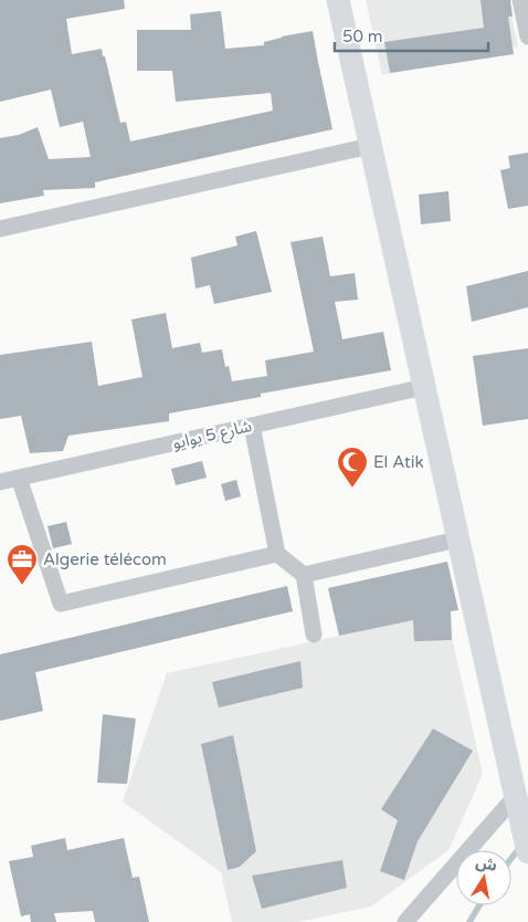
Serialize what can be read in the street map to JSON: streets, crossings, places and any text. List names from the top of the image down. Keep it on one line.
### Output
{"streets":{"street":["شارع 5 يوايو"]},"places":{"mosque":["El Atik"],"office":["Algerie télécom"]},"scale_bar":"50 m","north":"top"}
